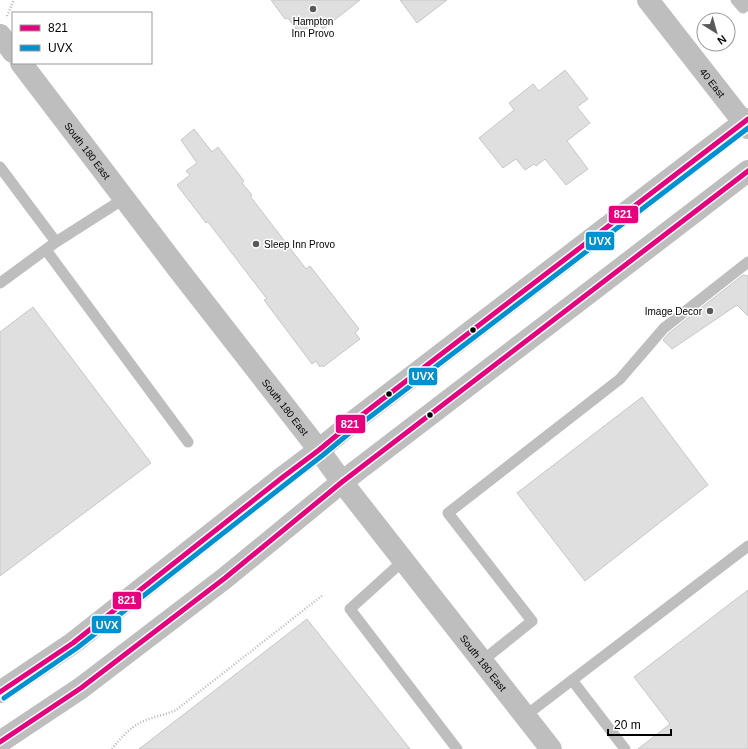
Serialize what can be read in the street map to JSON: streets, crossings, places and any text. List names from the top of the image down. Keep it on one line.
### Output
{"streets":{"street":["40 East","South 180 East"]},"places":["Hampton Inn Provo","Sleep Inn Provo","Image Decor"],"lines":["transit line 821","transit line UVX"],"legend":["821","UVX"],"scale_bar":"20 m","north":"bottom right"}
